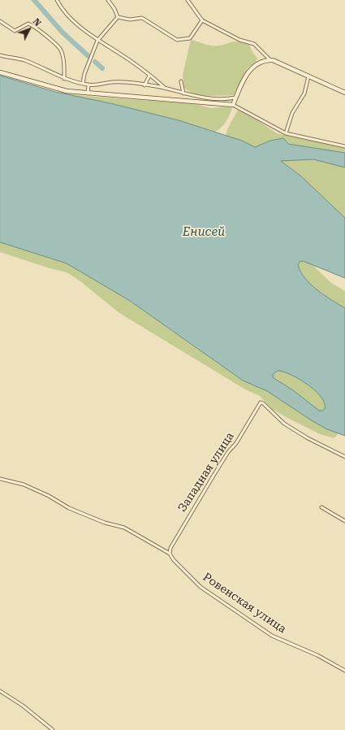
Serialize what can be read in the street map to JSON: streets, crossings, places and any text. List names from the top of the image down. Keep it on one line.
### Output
{"streets":{"street":["Западная улица","Ровенская улица"]},"crossings":[["Западная улица","Ровенская улица"]],"water":["Енисей"],"north":"top right"}
